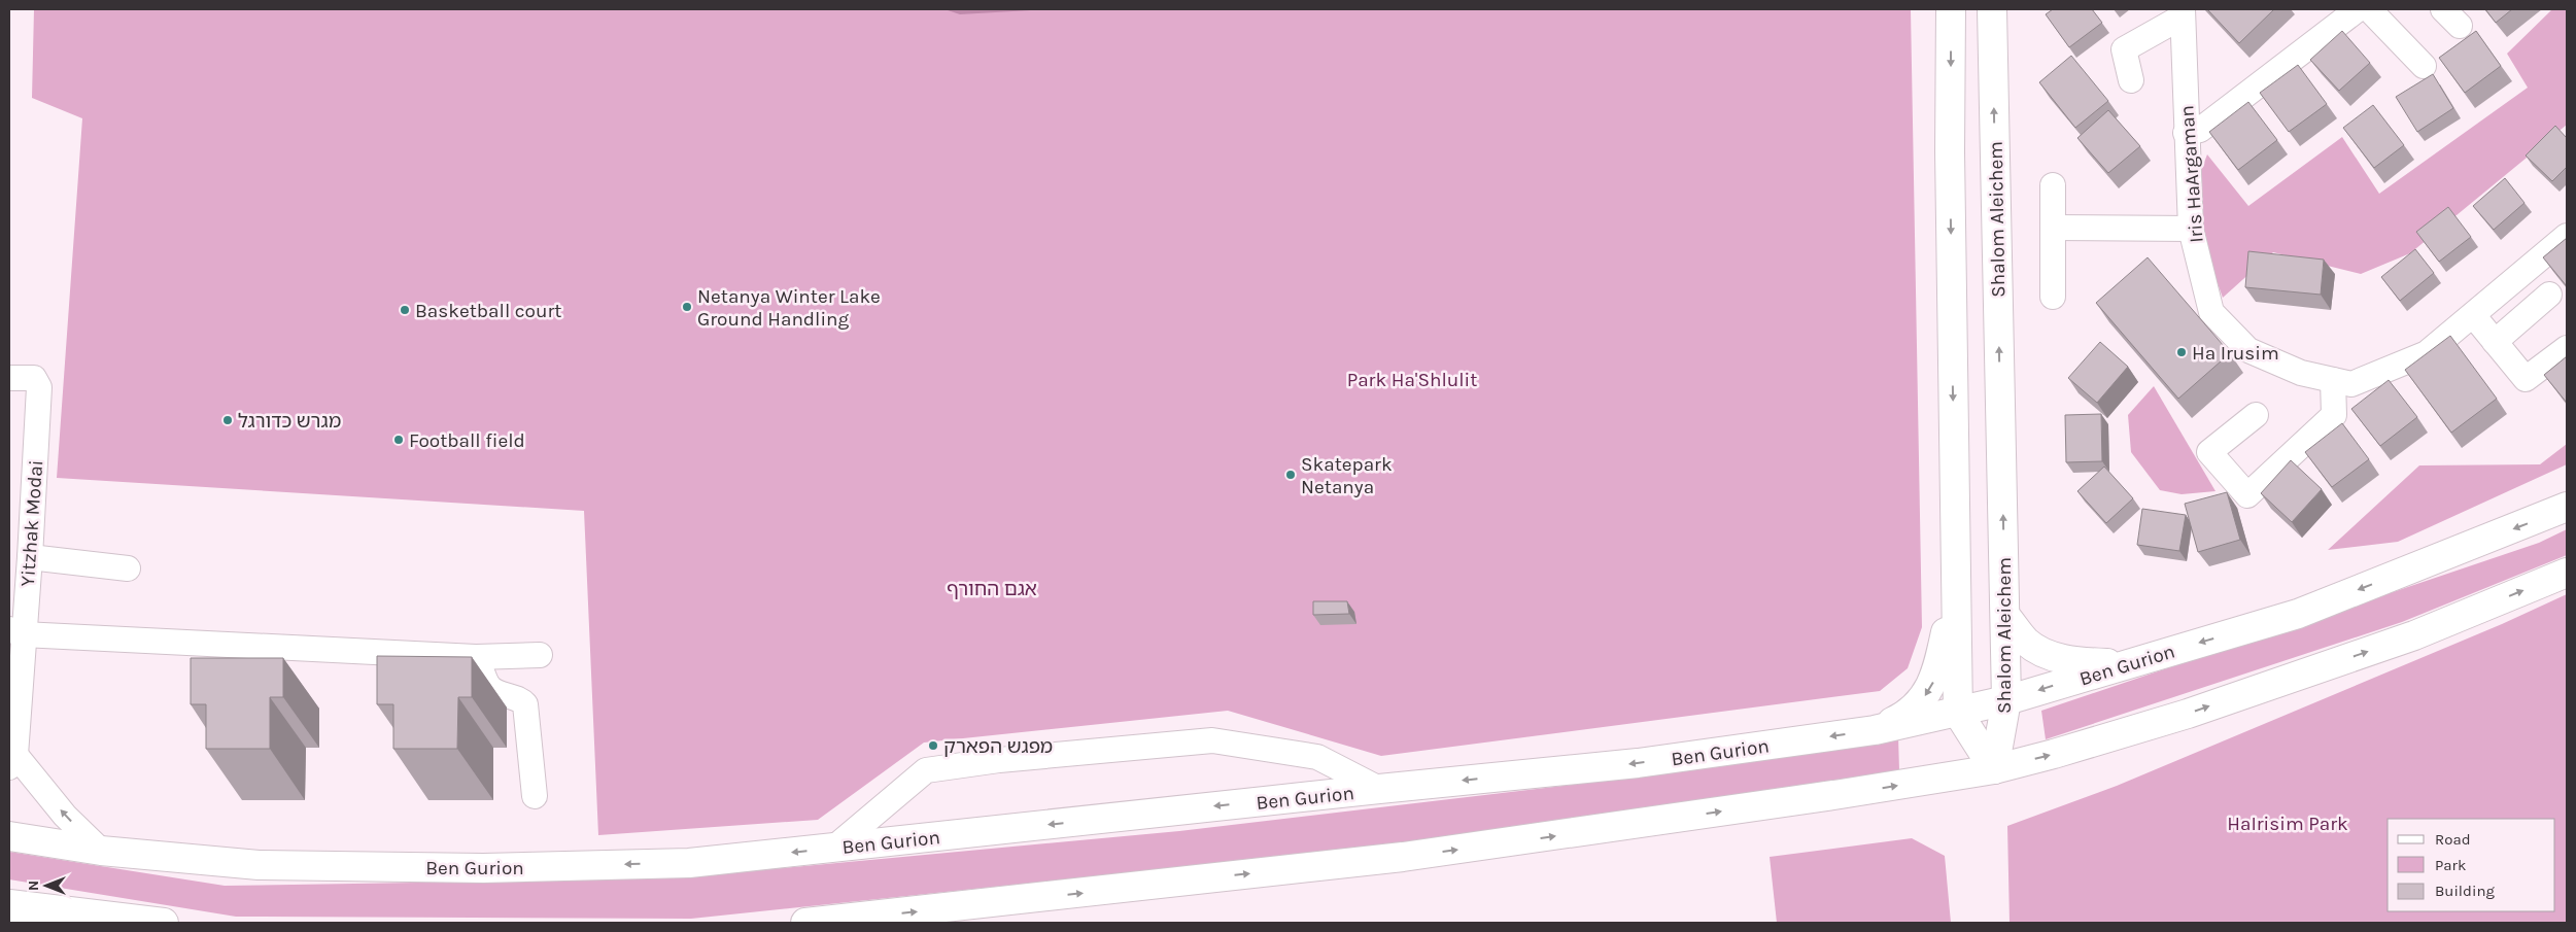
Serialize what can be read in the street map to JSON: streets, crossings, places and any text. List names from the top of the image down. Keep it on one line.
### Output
{"streets":{"main road":["Shalom Aleichem","Ben Gurion"],"street":["Iris HaArgaman","Yitzhak Modai"]},"crossings":[["Shalom Aleichem","Ben Gurion"],["Yitzhak Modai","Ben Gurion"]],"parks":["Park Ha'Shlulit","אגם החורף","HaIrisim Park"],"places":["Netanya Winter Lake Ground Handling","Basketball court","Ha Irusim","מגרש כדורגל","Football field","Skatepark Netanya","מפגש הפארק"],"legend":["Road","Park","Building"],"north":"left"}
